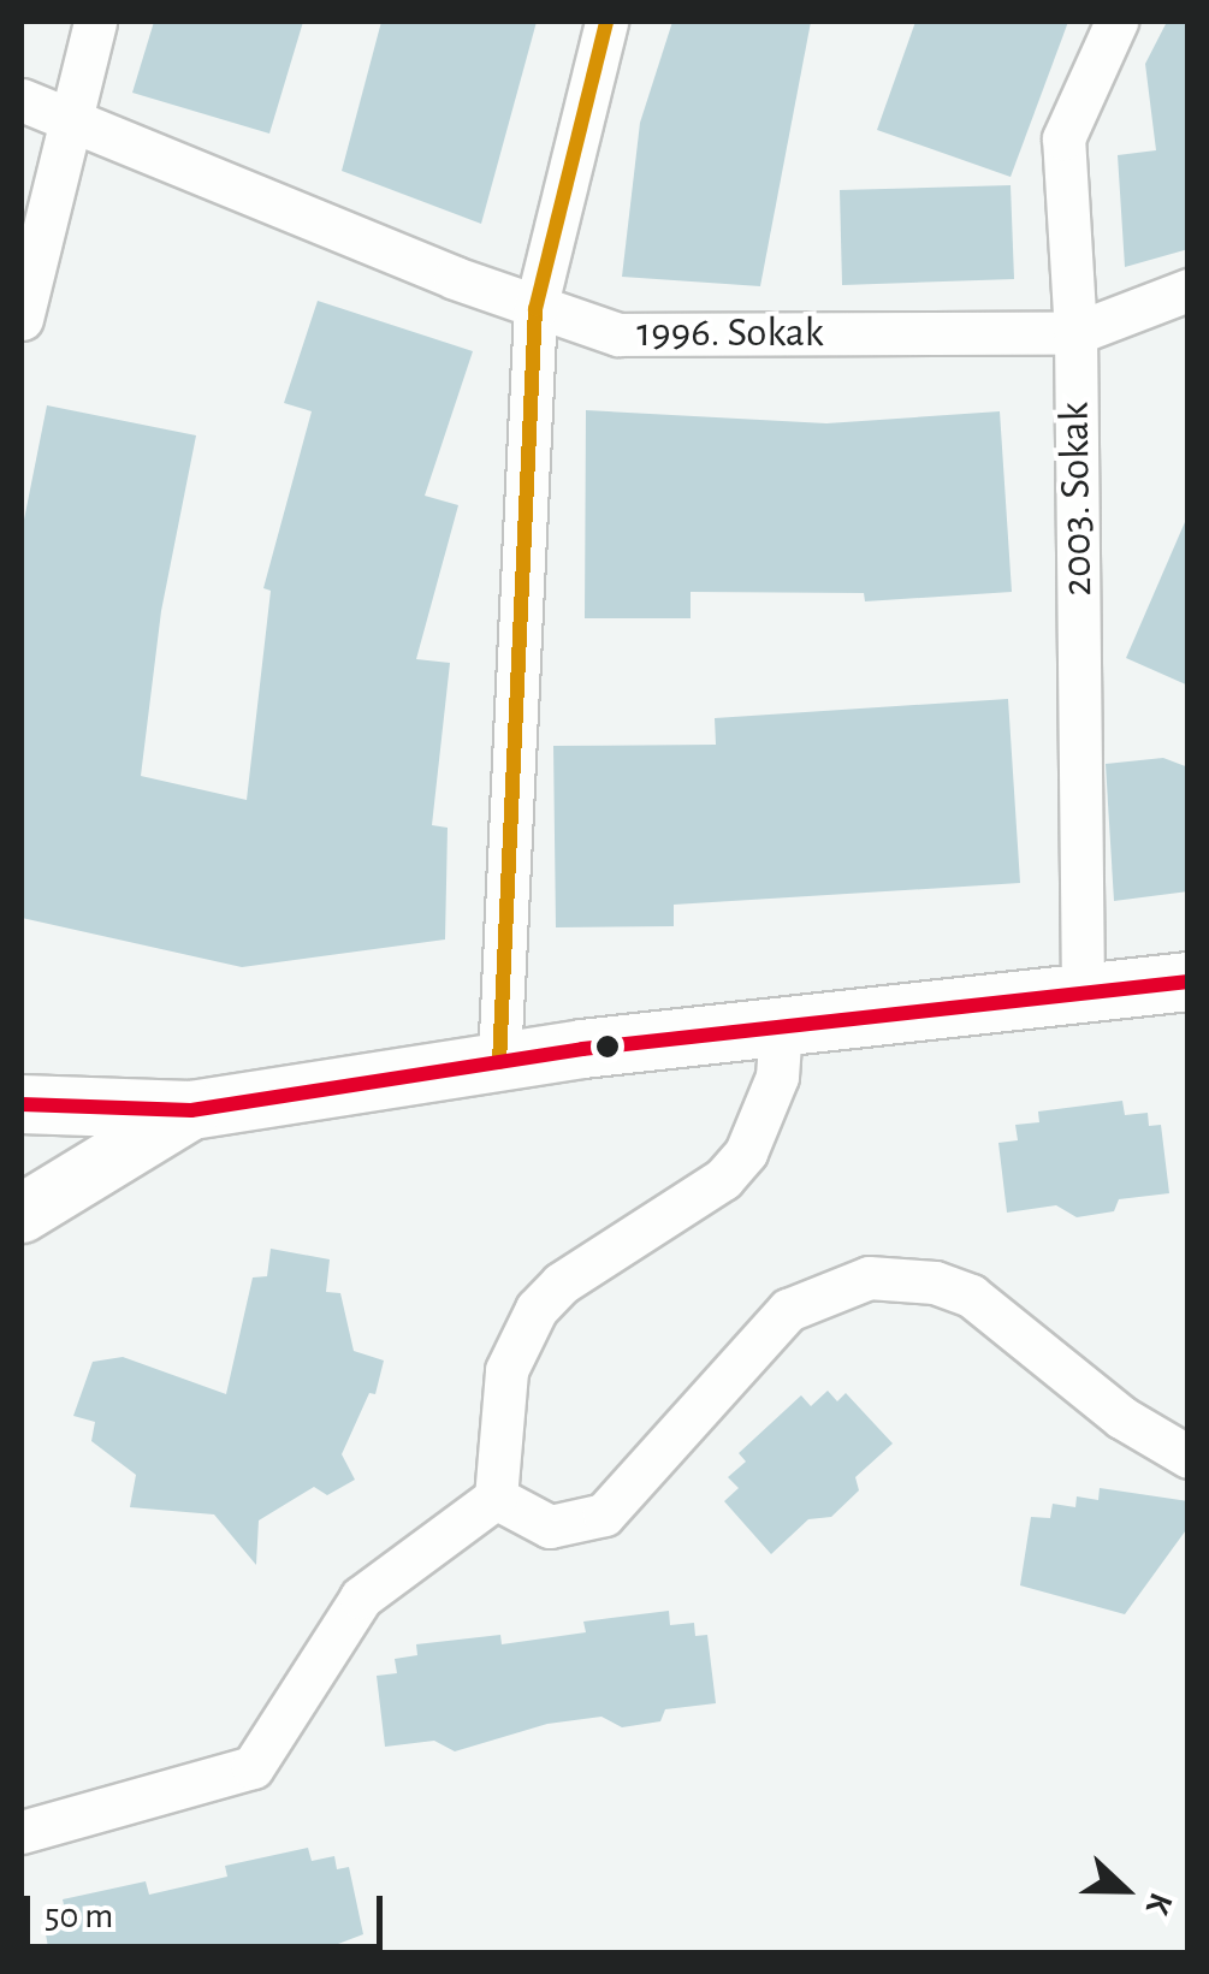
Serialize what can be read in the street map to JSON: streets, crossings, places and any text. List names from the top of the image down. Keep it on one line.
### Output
{"streets":{"street":["1996. Sokak","2003. Sokak"]},"crossings":[["1996. Sokak","2003. Sokak"]],"scale_bar":"50 m","north":"right"}
